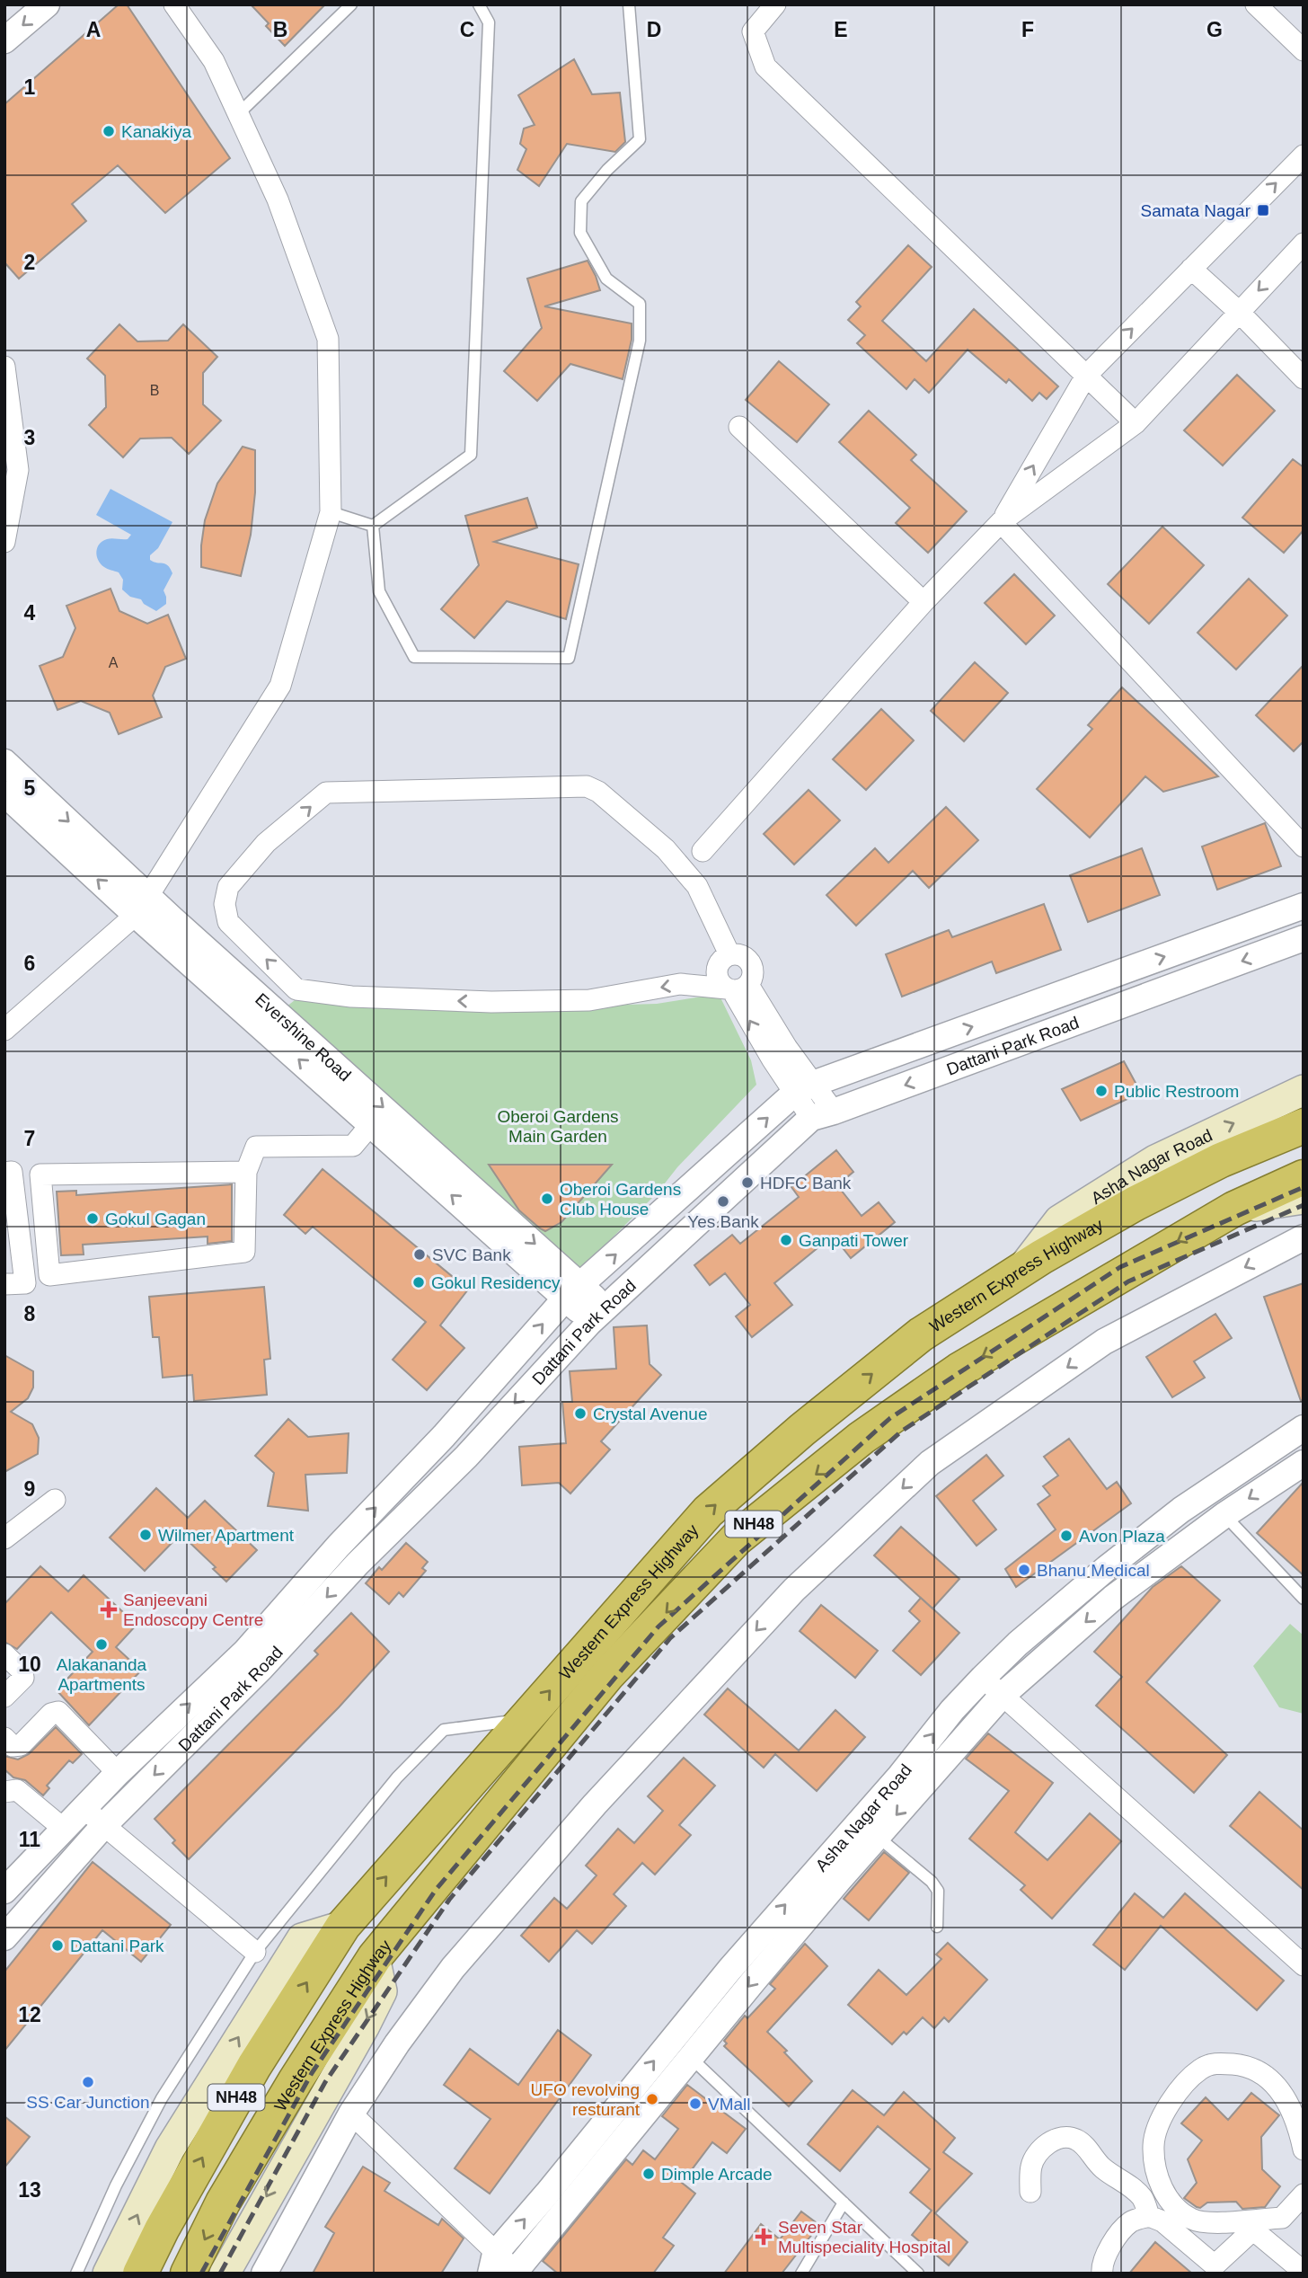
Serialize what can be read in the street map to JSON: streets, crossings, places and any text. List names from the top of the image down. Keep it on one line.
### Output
{"streets":{"highway":["Western Express Highway","NH48"],"main road":["Asha Nagar Road"],"street":["Evershine Road","Dattani Park Road"]},"crossings":[["Evershine Road","Dattani Park Road"],["Asha Nagar Road","Western Express Highway"]],"parks":["Oberoi Gardens Main Garden"],"places":{"other":["Kanakiya","Public Restroom","HDFC Bank","Oberoi Gardens Club House","Yes Bank","Gokul Gagan","Ganpati Tower","SVC Bank","Gokul Residency","Crystal Avenue","Wilmer Apartment","Avon Plaza","Bhanu Medical","Alakananda Apartments","Dattani Park","SS Car Junction","UFO revolving resturant","VMall","Dimple Arcade"],"transit":["Samata Nagar"],"health":["Sanjeevani Endoscopy Centre","Seven Star Multispeciality Hospital"]},"house_numbers":["B","A"],"grid":{"columns":["A","B","C","D","E","F","G"],"rows":["1","2","3","4","5","6","7","8","9","10","11","12","13"]}}
